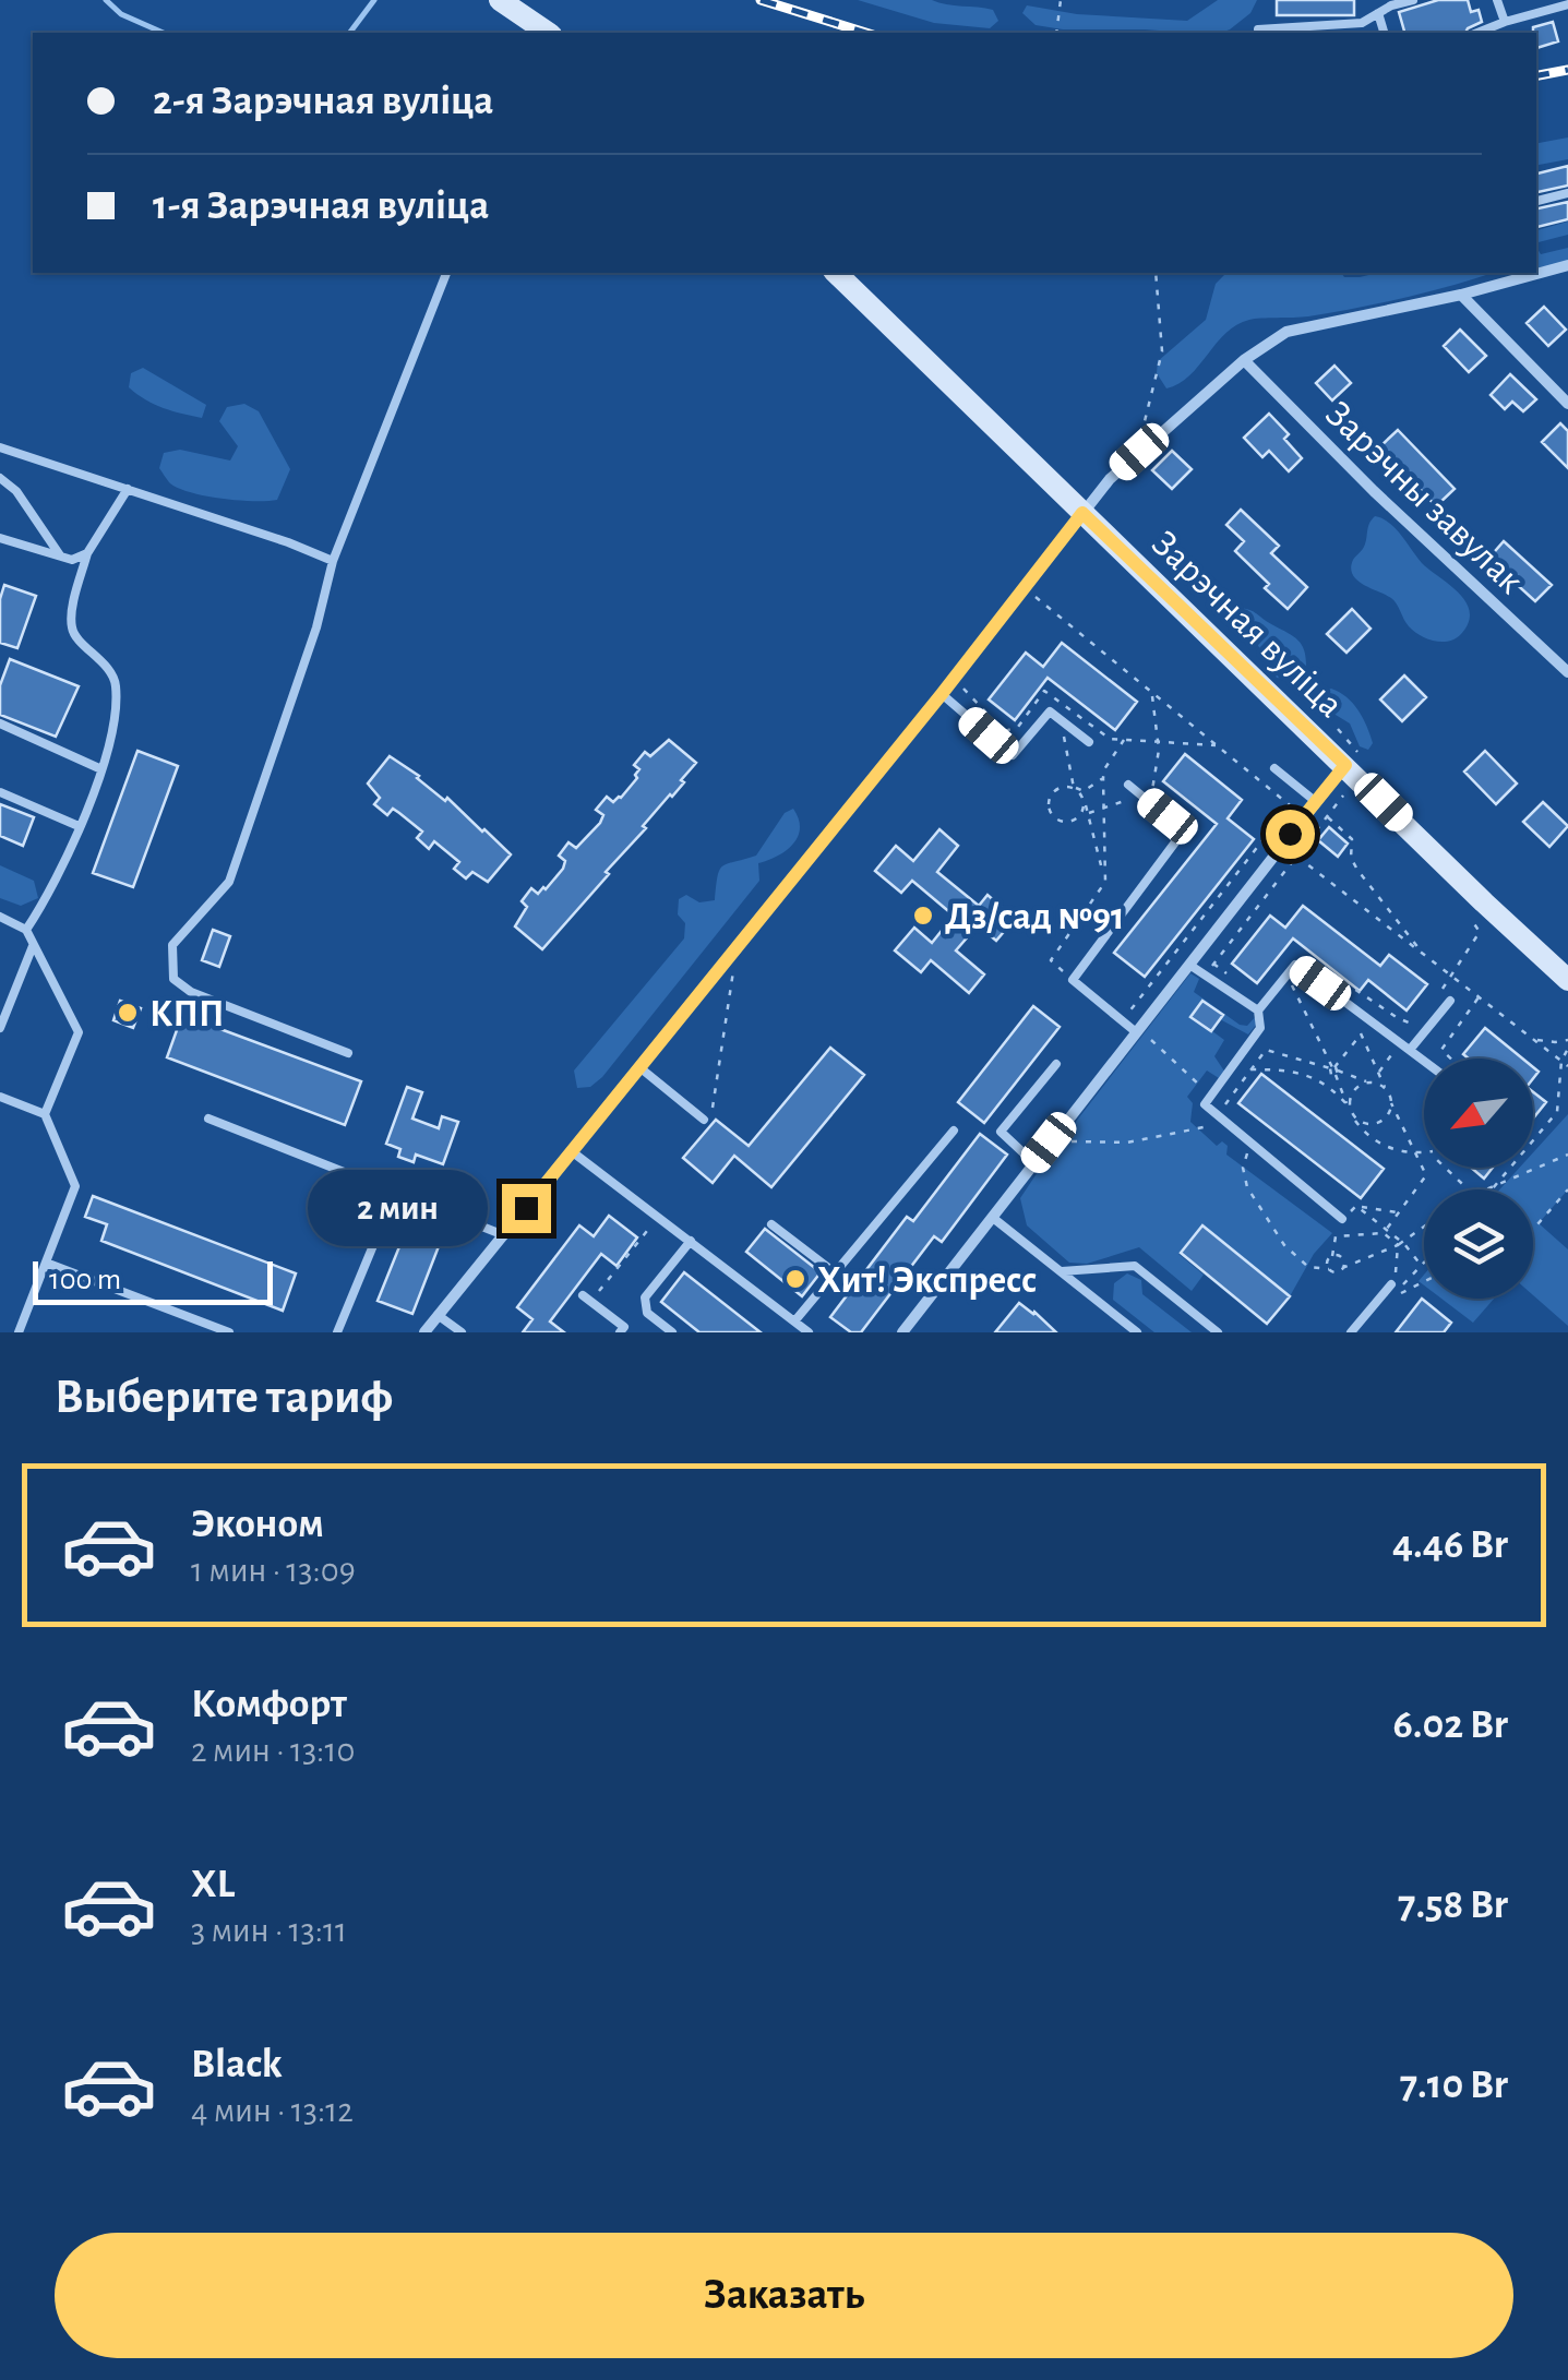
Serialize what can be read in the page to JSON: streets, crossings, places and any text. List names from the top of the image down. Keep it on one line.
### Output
{"streets":{"street":["Зарэчны завулак","Зарэчная вуліца"]},"places":["Дз/сад №91","КПП","Хит! Экспресс"],"scale_bar":"100 m","north":"bottom left","page":{"banner":["2-я Зарэчная вуліца","1-я Зарэчная вуліца"],"bubble":"2 мин","scale":"100 m","heading":"Выберите тариф","list":[{"name":"Эконом","note":"1 мин · 13:09","value":"4.46 Br"},{"name":"Комфорт","note":"2 мин · 13:10","value":"6.02 Br"},{"name":"XL","note":"3 мин · 13:11","value":"7.58 Br"},{"name":"Black","note":"4 мин · 13:12","value":"7.10 Br"}],"buttons":"Заказать"}}
